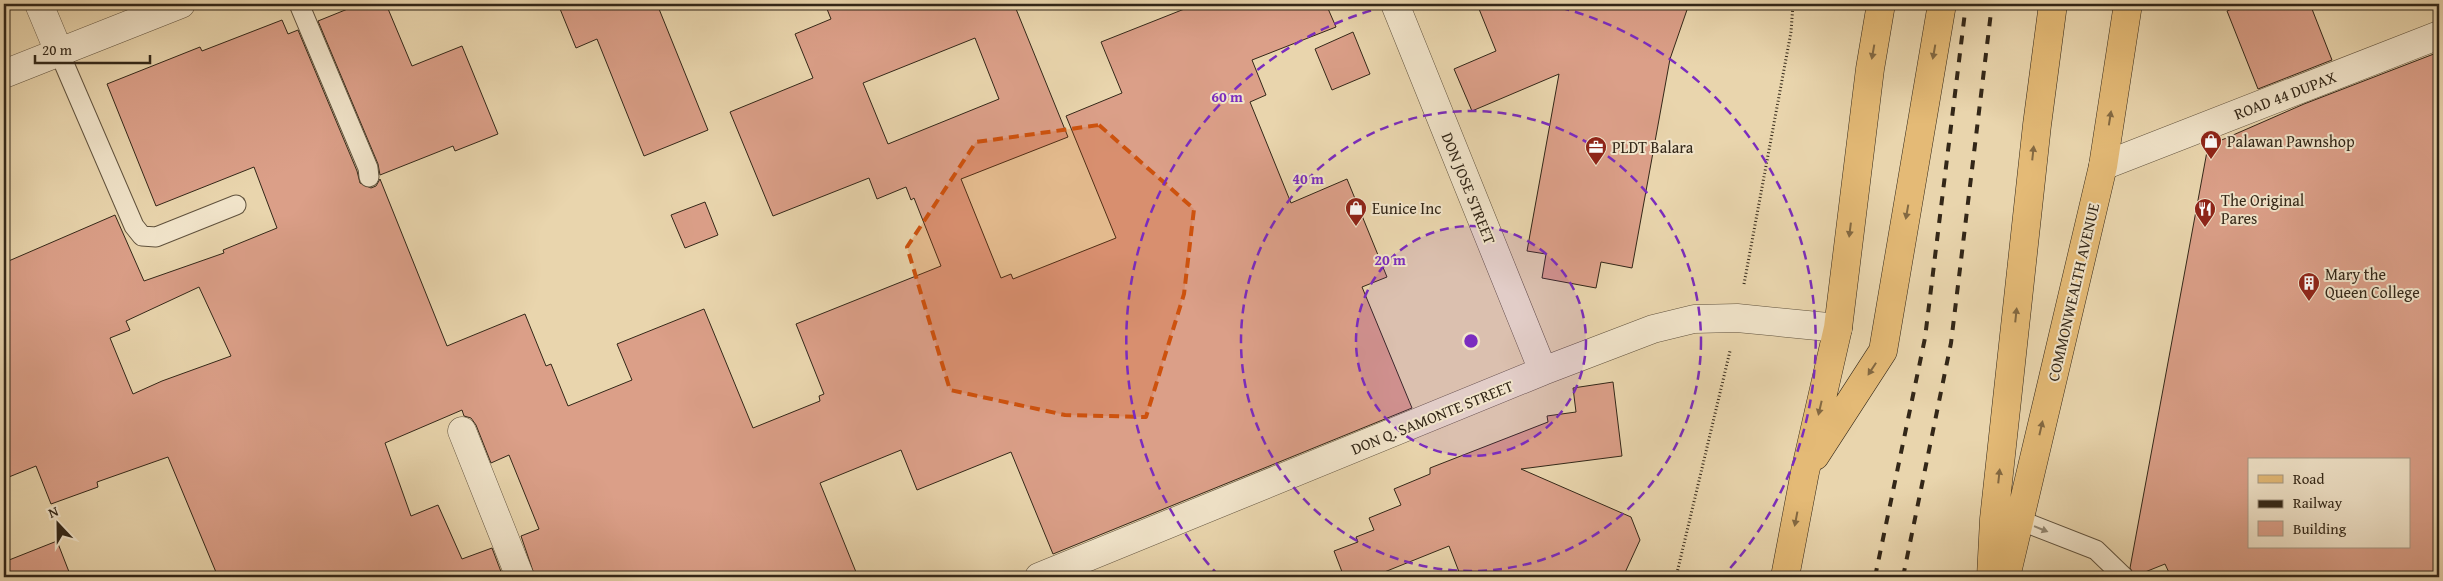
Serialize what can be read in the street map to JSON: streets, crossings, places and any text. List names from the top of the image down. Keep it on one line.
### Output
{"streets":{"main road":["COMMONWEALTH AVENUE"],"street":["ROAD 44 DUPAX","DON JOSE STREET","DON Q. SAMONTE STREET"]},"crossings":[["ROAD 44 DUPAX","COMMONWEALTH AVENUE"],["DON JOSE STREET","DON Q. SAMONTE STREET"]],"places":{"shop":["Palawan Pawnshop","Eunice Inc"],"office":["PLDT Balara"],"restaurant":["The Original Pares"],"building":["Mary the Queen College"]},"legend":["Road","Railway","Building"],"scale_bar":"20 m","north":"top","rings":["60 m","40 m","20 m"]}
